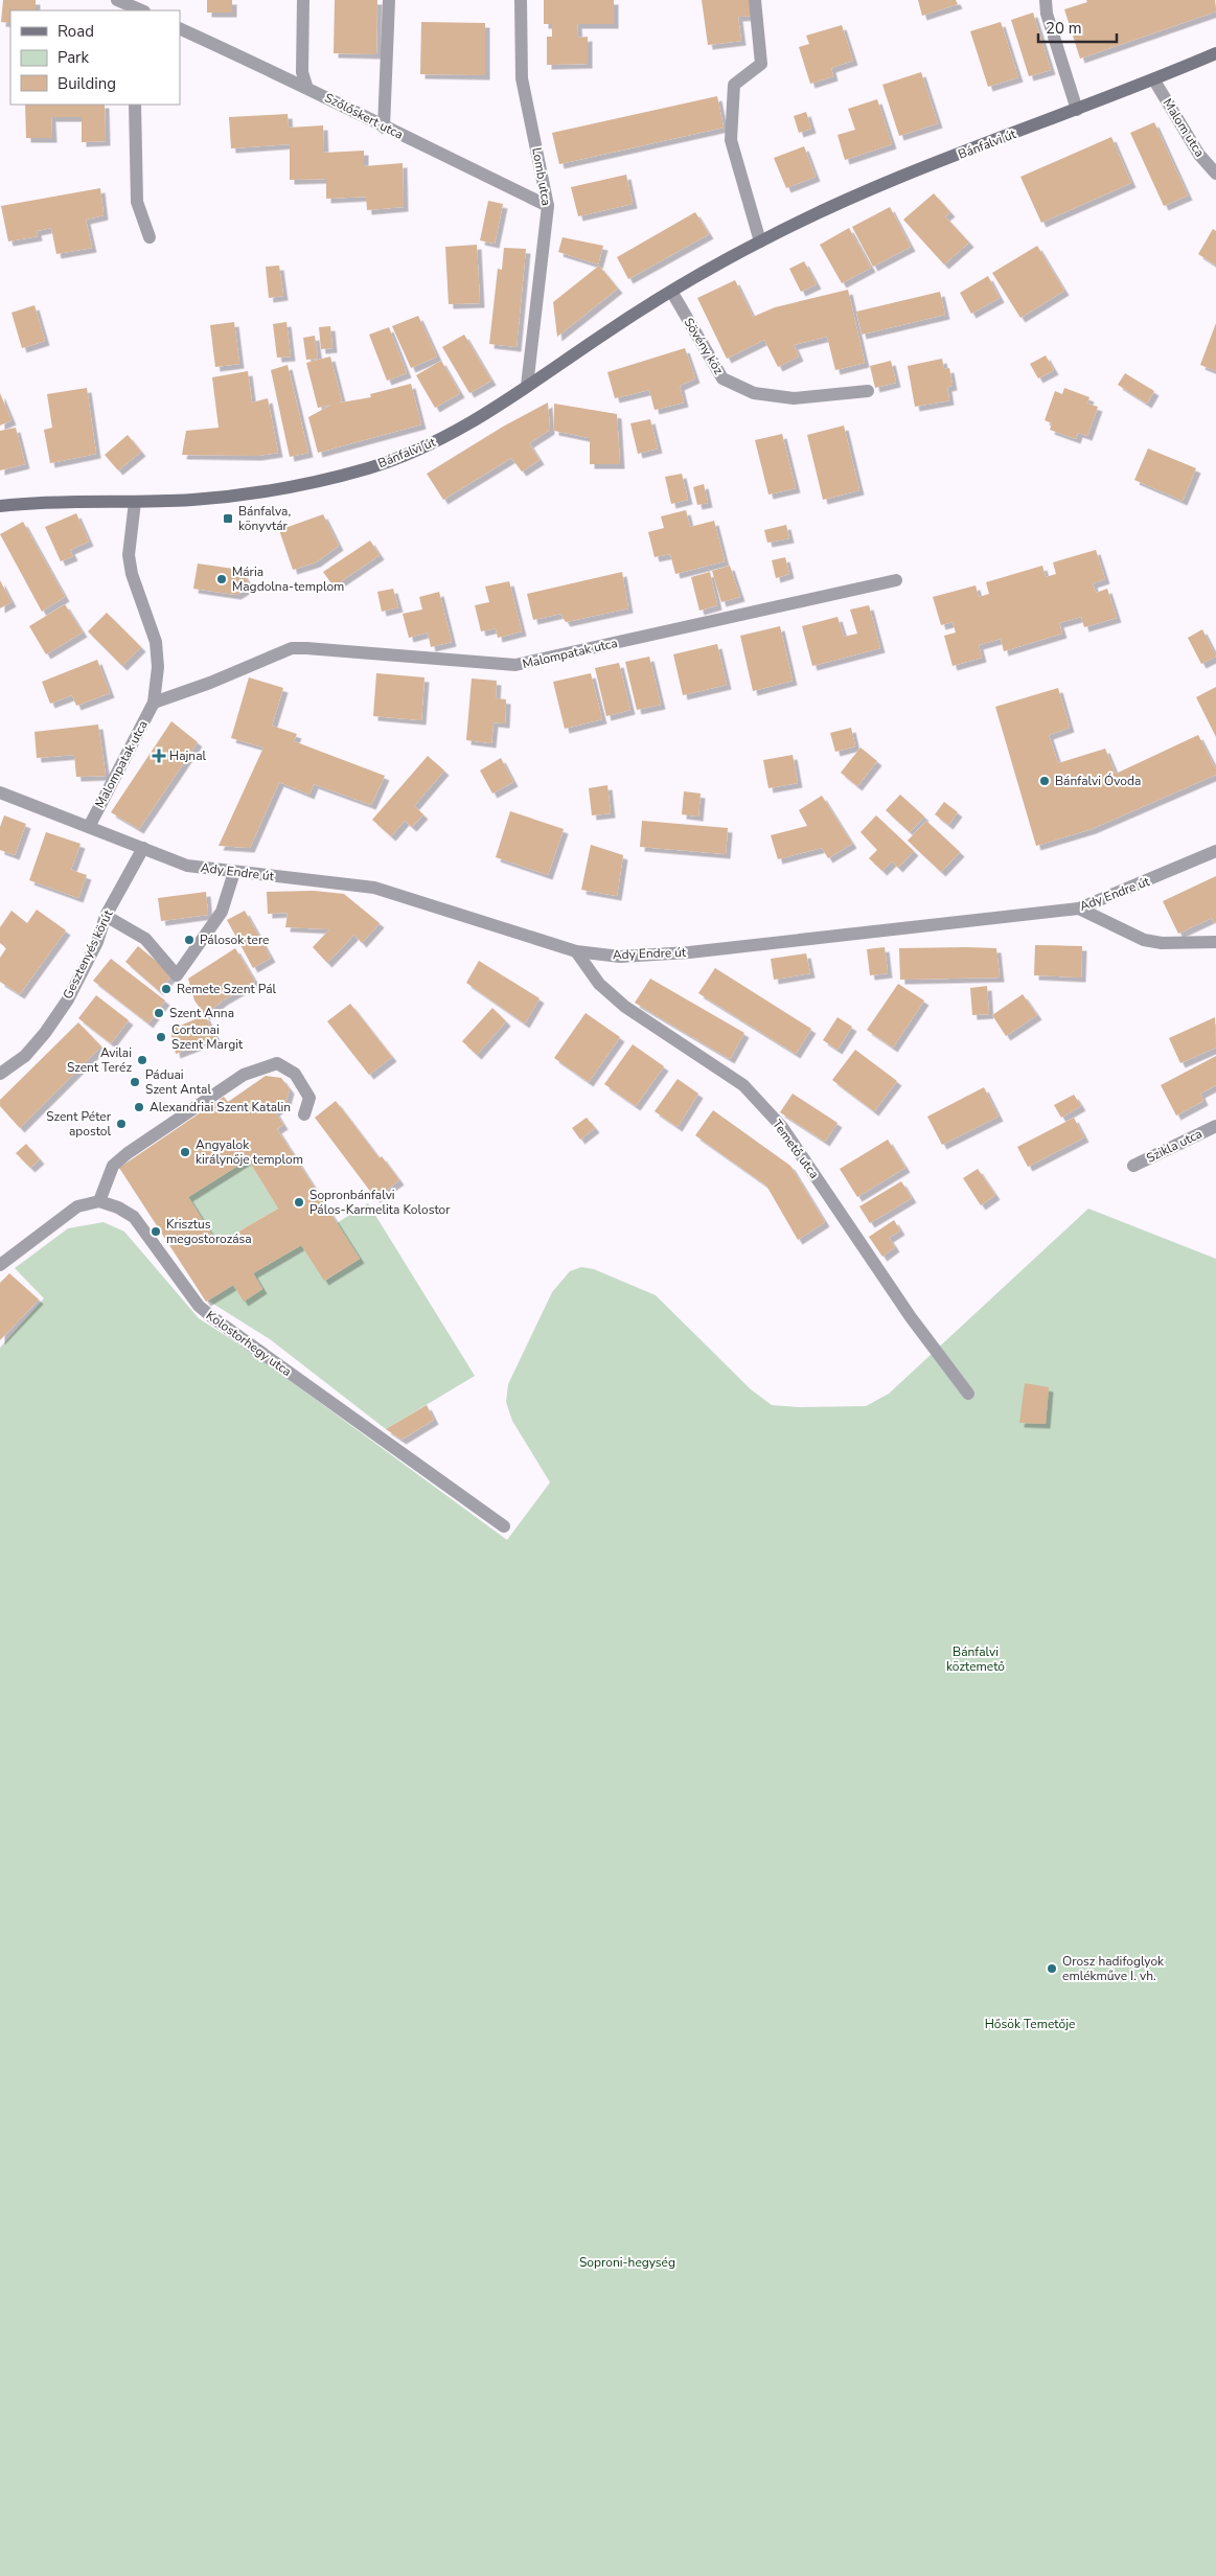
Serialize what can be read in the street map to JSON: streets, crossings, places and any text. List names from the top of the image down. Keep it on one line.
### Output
{"streets":{"street":["Szőlőskert utca","Malom utca","Bánfalvi út","Lomb utca","Sövény köz","Malompatak utca","Ady Endre út","Gesztenyés körút","Szikla utca","Temető utca","Kolostorhegy utca"]},"crossings":[["Szőlőskert utca","Lomb utca"],["Malom utca","Bánfalvi út"],["Bánfalvi út","Lomb utca"],["Bánfalvi út","Sövény köz"],["Bánfalvi út","Malompatak utca"],["Malompatak utca","Ady Endre út"],["Ady Endre út","Gesztenyés körút"],["Ady Endre út","Temető utca"]],"parks":["Bánfalvi köztemető","Hősök Temetője","Soproni-hegység"],"places":{"transit":["Bánfalva, könyvtár"],"other":["Mária Magdolna-templom","Bánfalvi Óvoda","Pálosok tere","Remete Szent Pál","Szent Anna","Cortonai Szent Margit","Avilai Szent Teréz","Páduai Szent Antal","Alexandriai Szent Katalin","Szent Péter apostol","Angyalok királynője templom","Sopronbánfalvi Pálos-Karmelita Kolostor","Krisztus megostorozása","Orosz hadifoglyok emlékműve I. vh."],"health":["Hajnal"]},"legend":["Road","Park","Building"],"scale_bar":"20 m"}
